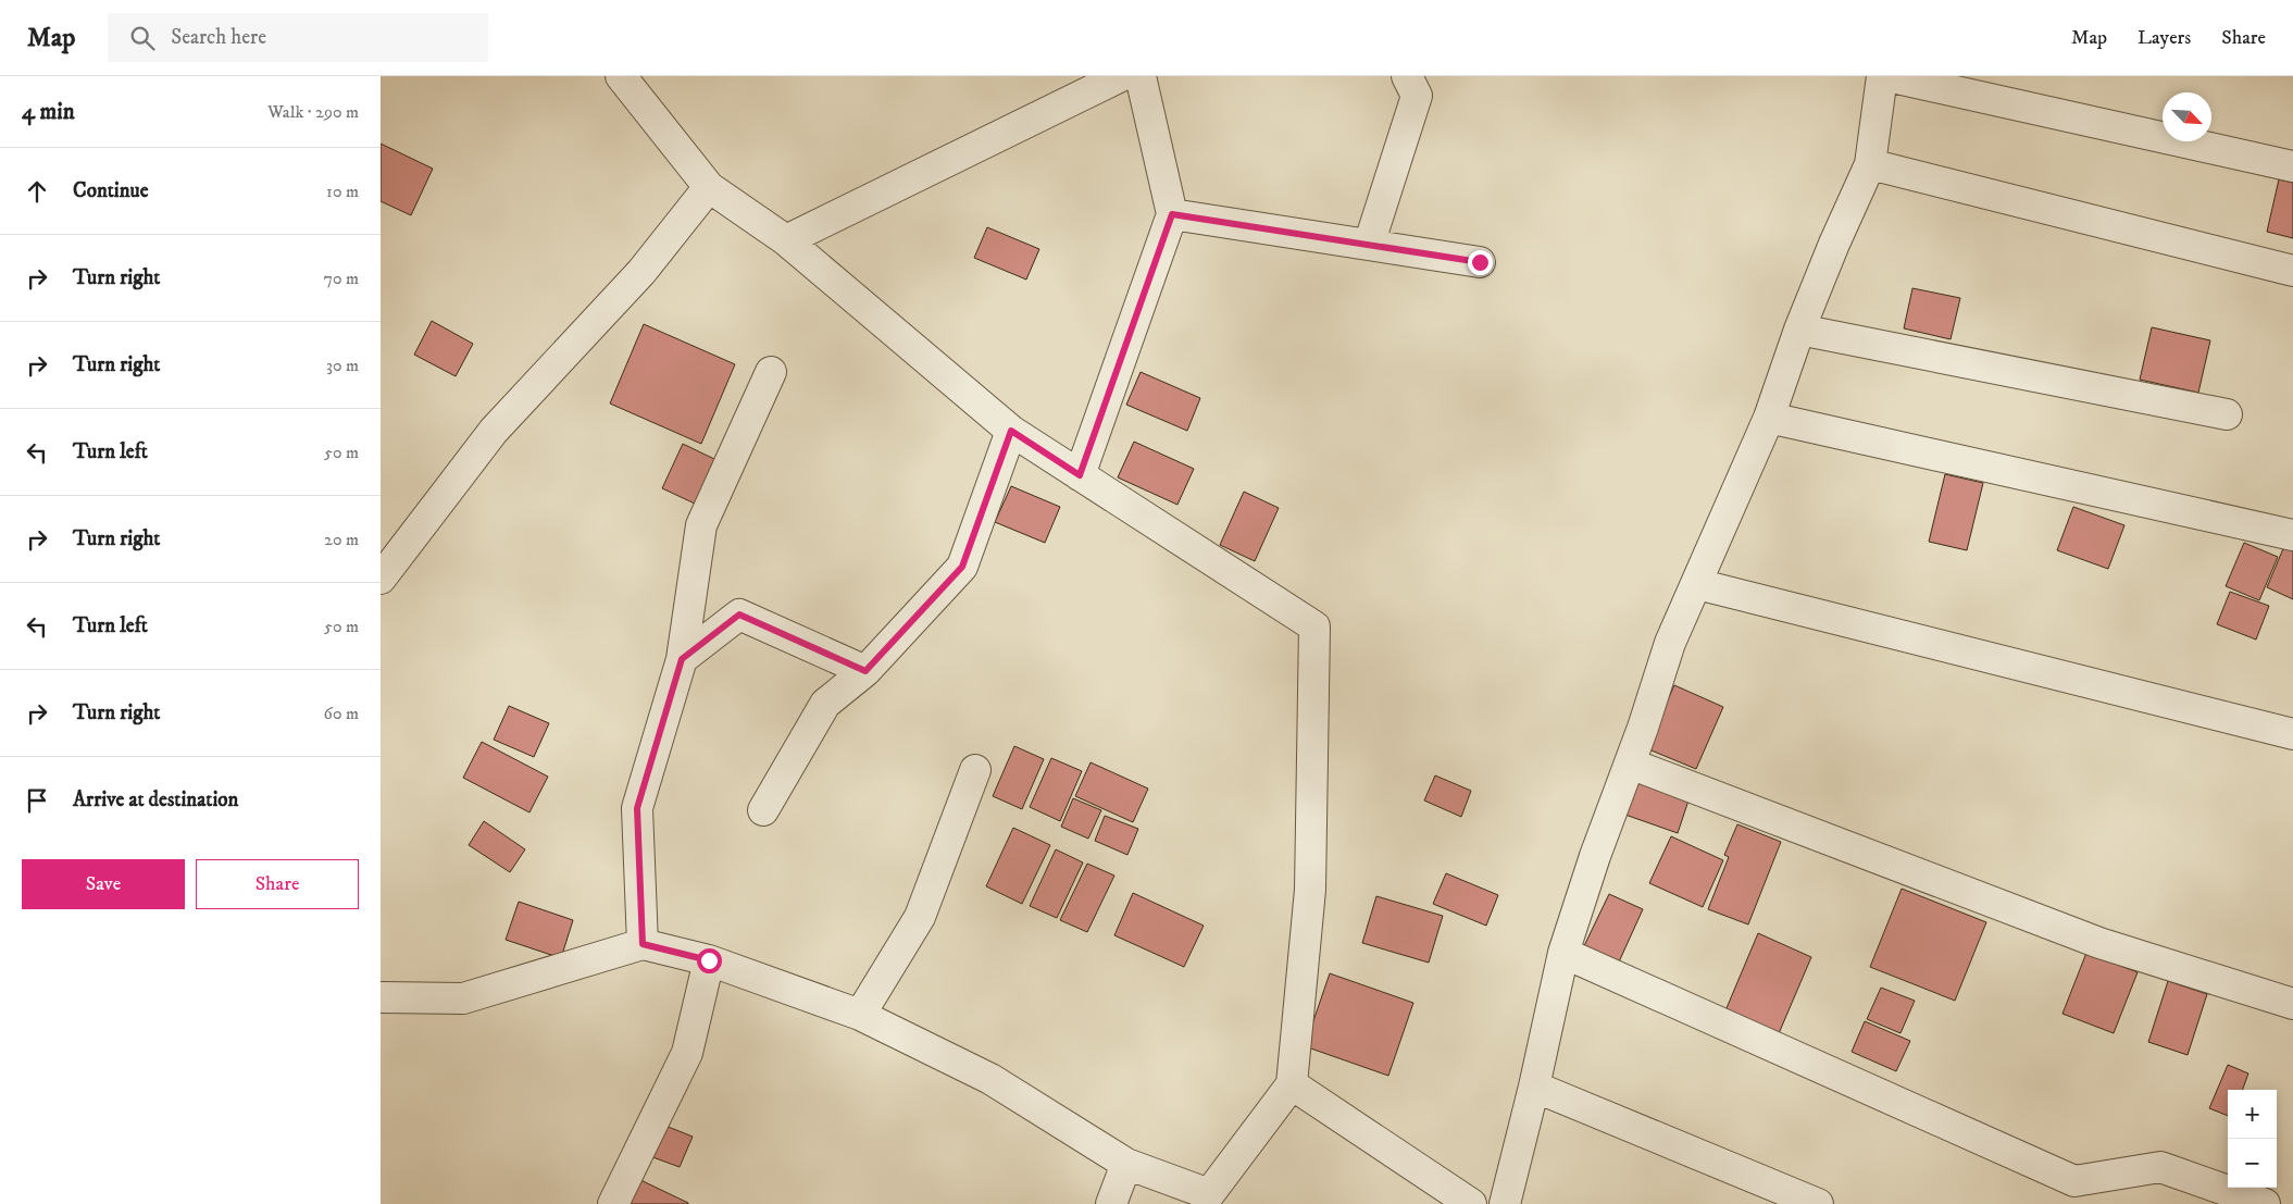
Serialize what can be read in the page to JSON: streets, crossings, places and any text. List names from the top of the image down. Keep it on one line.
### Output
{"north":"bottom right","page":{"header":"Map","search":"Search here","nav":["Map","Layers","Share"],"heading":["4 min","Walk · 290 m"],"list":[["Continue","10 m"],["Turn right","70 m"],["Turn right","30 m"],["Turn left","50 m"],["Turn right","20 m"],["Turn left","50 m"],["Turn right","60 m"],"Arrive at destination"],"buttons":["Save","Share"],"map_buttons":["+","−"]}}
